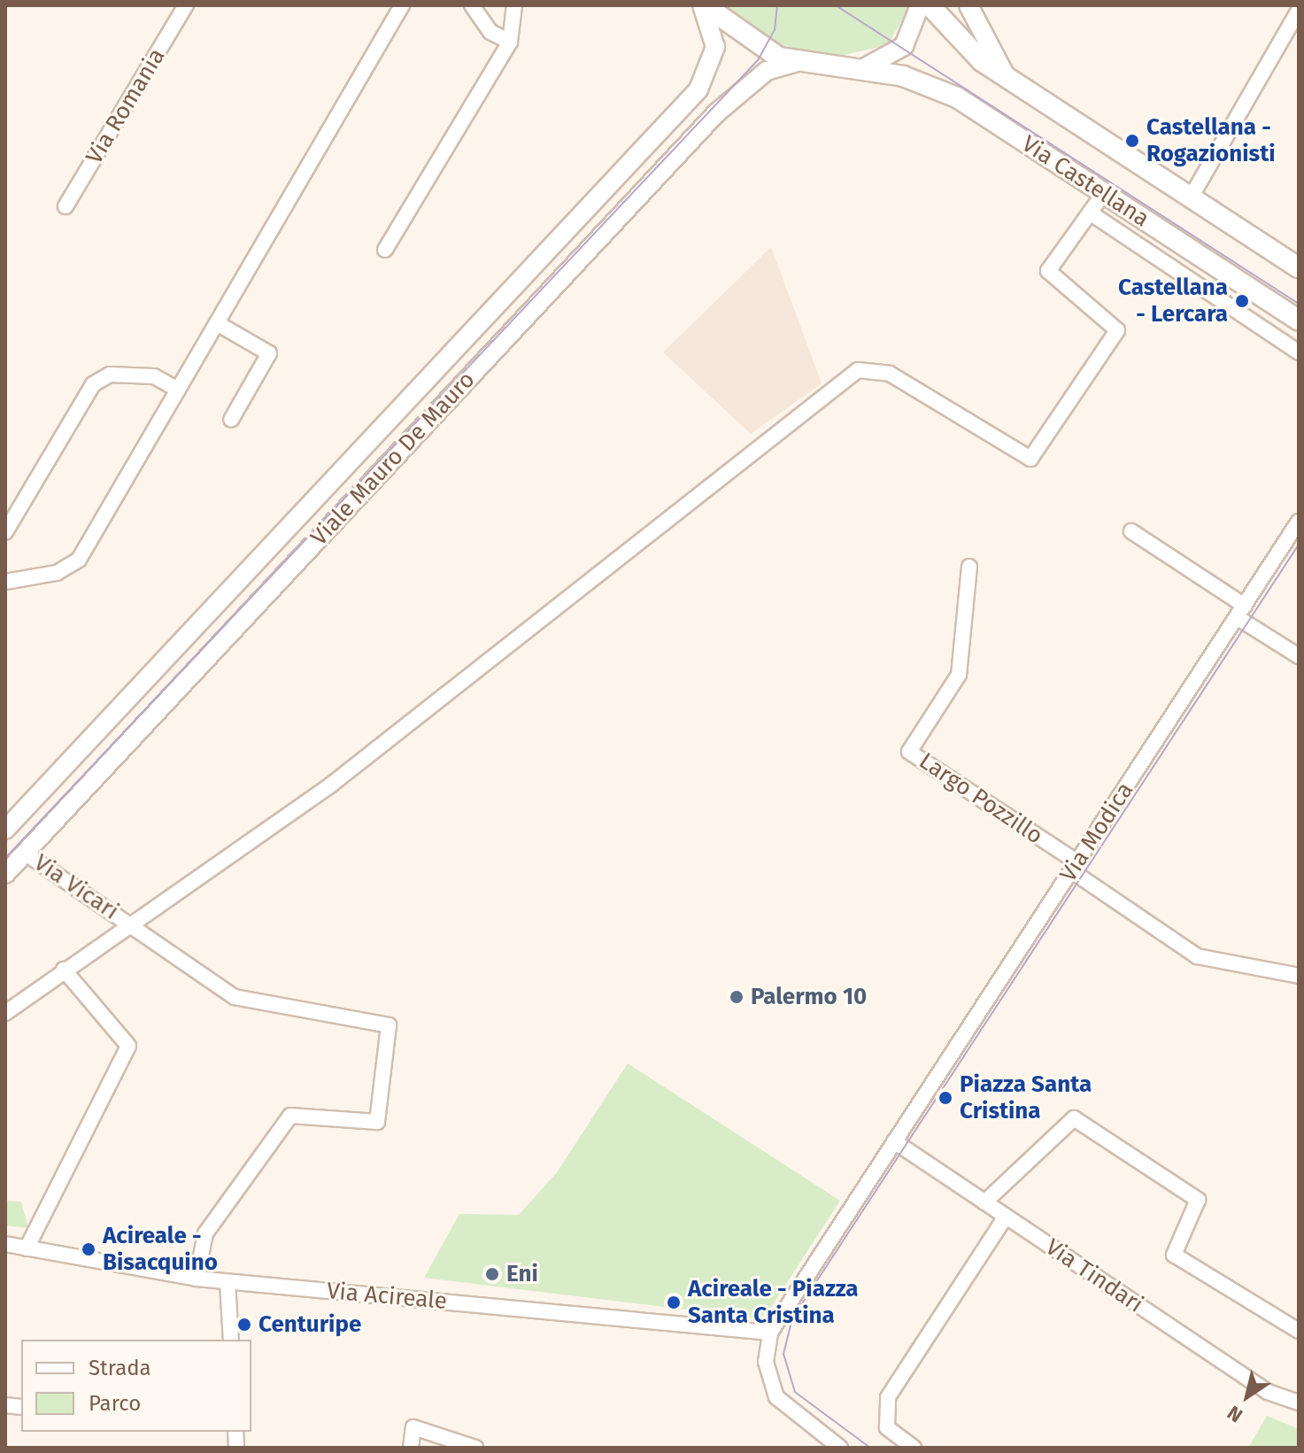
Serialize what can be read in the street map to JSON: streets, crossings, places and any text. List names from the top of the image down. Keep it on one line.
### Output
{"streets":{"main road":["Via Castellana"],"street":["Via Romania","Viale Mauro De Mauro","Largo Pozzillo","Via Modica","Via Vicari","Via Tindari","Via Acireale"]},"crossings":[["Via Castellana","Viale Mauro De Mauro"],["Viale Mauro De Mauro","Via Vicari"],["Largo Pozzillo","Via Modica"],["Via Modica","Via Tindari"],["Via Vicari","Via Acireale"]],"places":["Castellana - Rogazionisti","Castellana - Lercara","Palermo 10","Piazza Santa Cristina","Acireale - Bisacquino","Eni","Acireale - Piazza Santa Cristina","Centuripe"],"legend":["Strada","Parco"],"north":"bottom left"}
